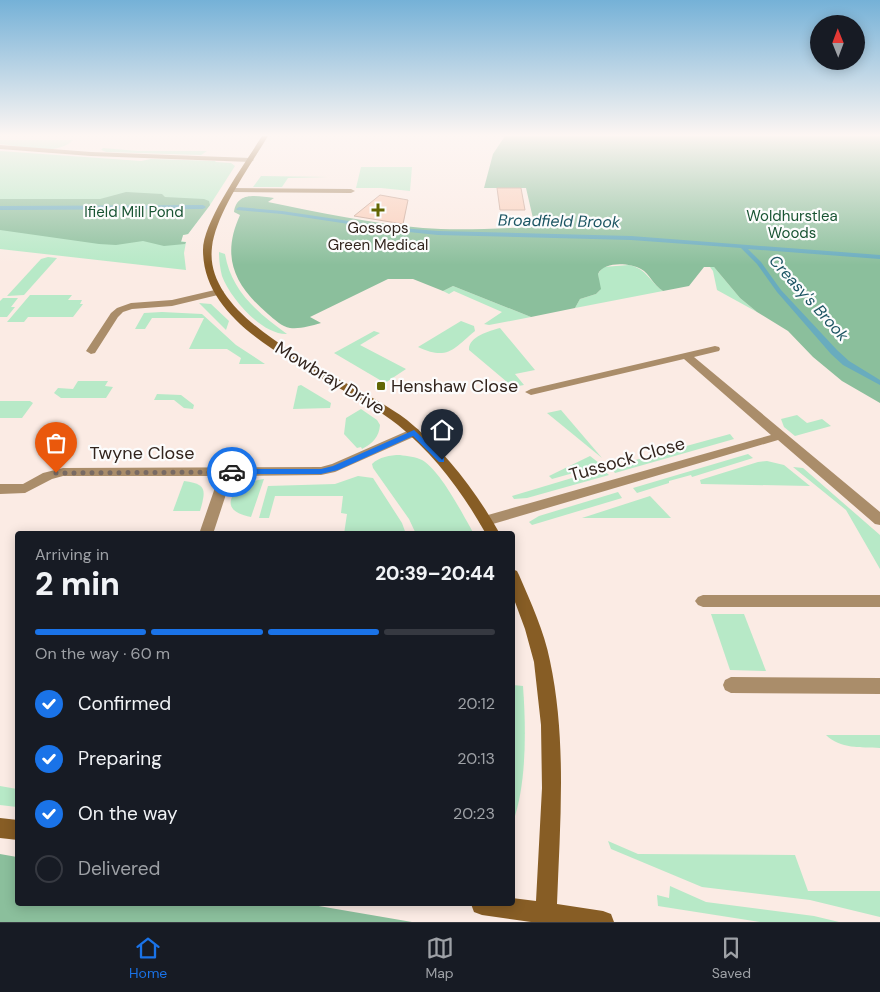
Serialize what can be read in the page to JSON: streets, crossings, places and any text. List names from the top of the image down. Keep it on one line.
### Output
{"streets":{"street":["Mowbray Drive","Twyne Close","Tussock Close"]},"crossings":[["Mowbray Drive","Twyne Close"],["Mowbray Drive","Tussock Close"]],"water":["Broadfield Brook","Creasy's Brook"],"parks":["Ifield Mill Pond","Woldhurstlea Woods"],"places":{"health":["Gossops Green Medical"],"transit":["Henshaw Close"]},"north":"top","page":{"heading":["2 min","Arriving in","20:39–20:44"],"bar":"On the way · 60 m","list":[["Confirmed","20:12"],["Preparing","20:13"],["On the way","20:23"],"Delivered"],"tabs":["Home","Map","Saved"]}}
